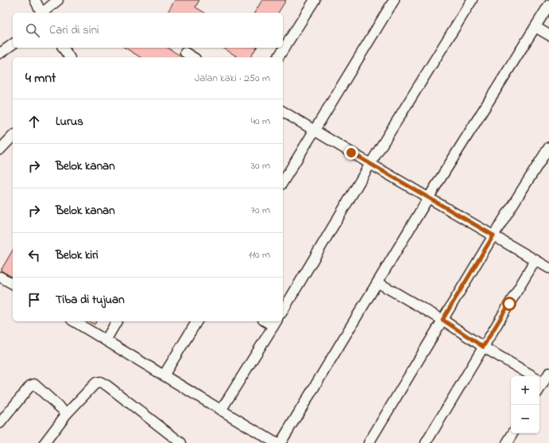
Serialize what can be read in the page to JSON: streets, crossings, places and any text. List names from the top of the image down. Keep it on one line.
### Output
{"page":{"search":"Cari di sini","heading":["4 mnt","Jalan kaki · 250 m"],"list":[["Lurus","40 m"],["Belok kanan","30 m"],["Belok kanan","70 m"],["Belok kiri","110 m"],"Tiba di tujuan"],"map_buttons":["+","−"]}}
